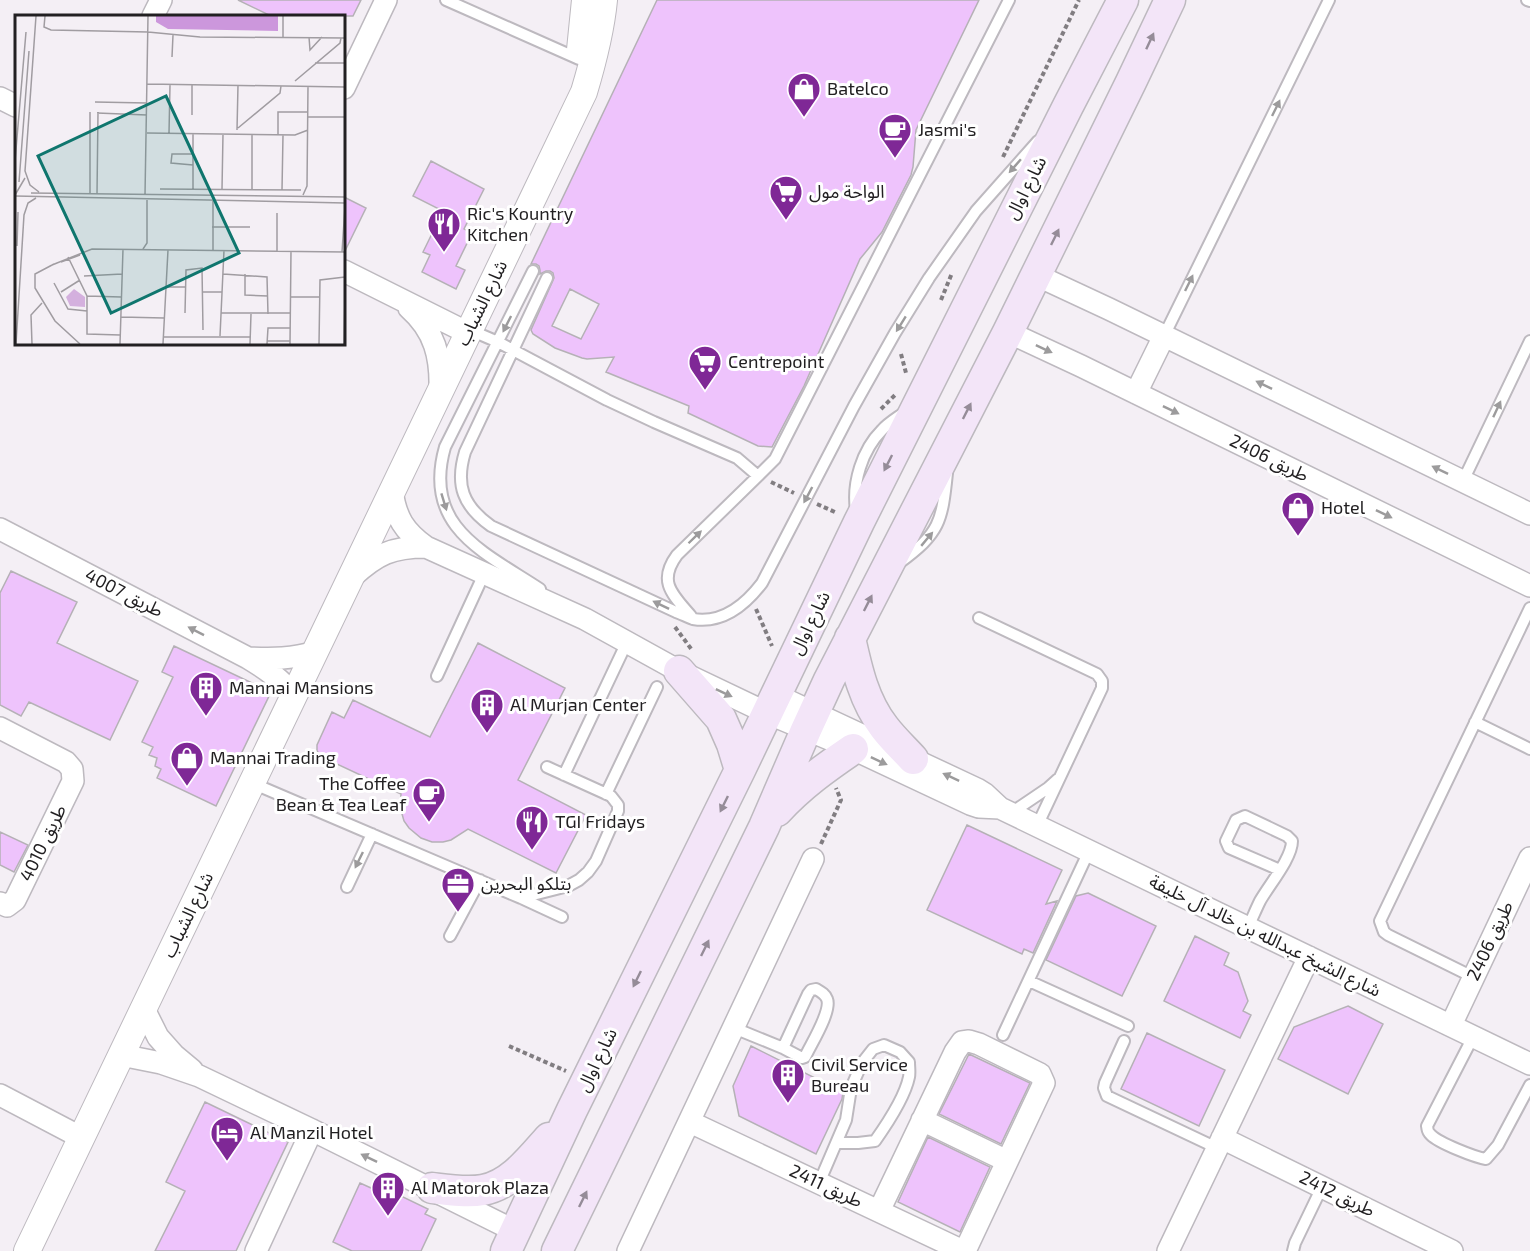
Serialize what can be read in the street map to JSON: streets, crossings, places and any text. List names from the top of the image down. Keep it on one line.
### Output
{"streets":{"main road":["شارع اوال"],"street":["شارع الشباب","طريق 2406","طريق 4007","طريق 4010","شارع الشيخ عبدالله بن خالد آل خليفة","طريق 2411","طريق 2412"]},"crossings":[["شارع اوال","شارع الشباب"],["شارع اوال","شارع الشيخ عبدالله بن خالد آل خليفة"],["شارع الشباب","طريق 4007"],["شارع الشباب","شارع الشيخ عبدالله بن خالد آل خليفة"],["طريق 2406","شارع الشيخ عبدالله بن خالد آل خليفة"]],"one_way":["طريق 4007"],"places":{"shop":["Batelco","Hotel","Mannai Trading"],"cafe":["Jasmi's","The Coffee Bean & Tea Leaf"],"supermarket":["الواحة مول","Centrepoint"],"restaurant":["Ric's Kountry Kitchen","TGI Fridays"],"building":["Mannai Mansions","Al Murjan Center","Civil Service Bureau","Al Matorok Plaza"],"office":["بتلكو البحرين"],"hotel":["Al Manzil Hotel"]}}
